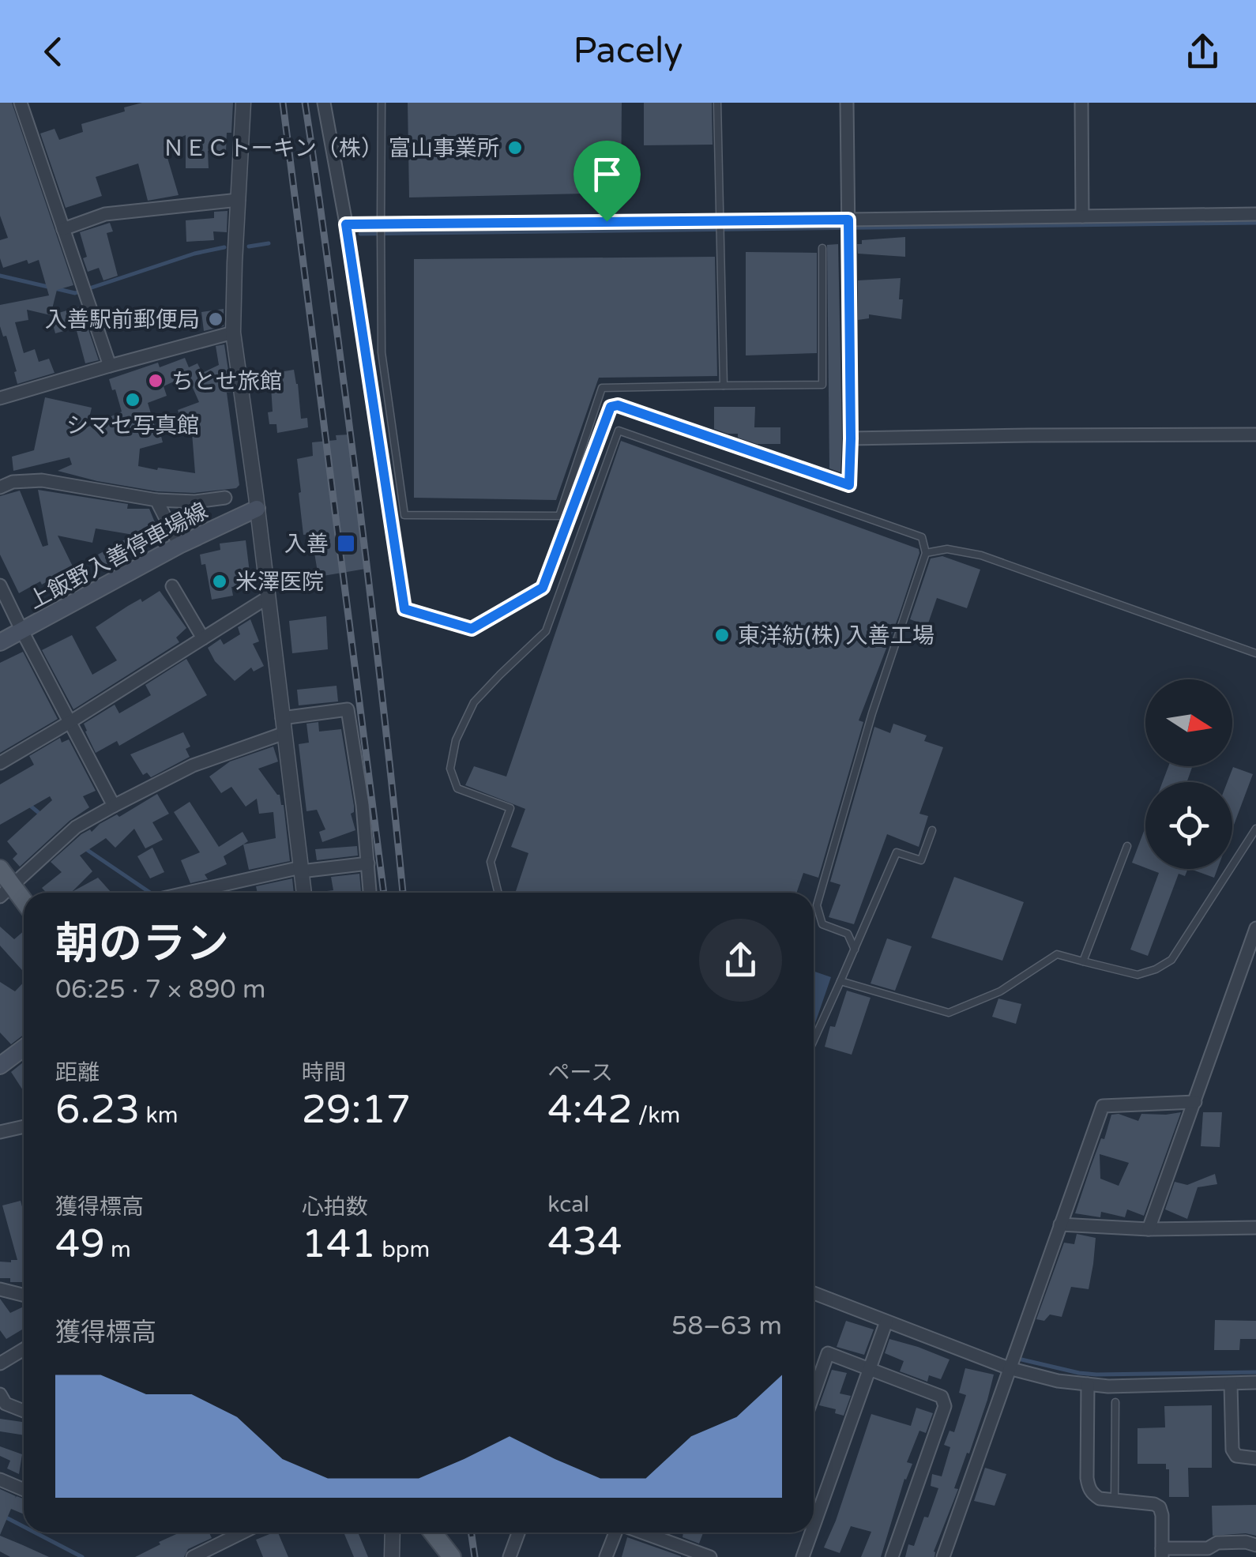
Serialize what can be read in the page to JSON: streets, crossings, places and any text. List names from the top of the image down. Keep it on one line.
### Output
{"streets":{"main road":["上飯野入善停車場線"]},"places":{"other":["ＮＥＣトーキン（株） 富山事業所","入善駅前郵便局","ちとせ旅館","シマセ写真館","米澤医院","東洋紡(株) 入善工場"],"transit":["入善"]},"north":"right","page":{"header":"Pacely","heading":["朝のラン","06:25 · 7 × 890 m"],"stats":[["距離","6.23 km"],["時間","29:17"],["ペース","4:42 /km"],["獲得標高","49 m"],["心拍数","141 bpm"],["kcal","434"]],"chart":["獲得標高","58–63 m"]}}
